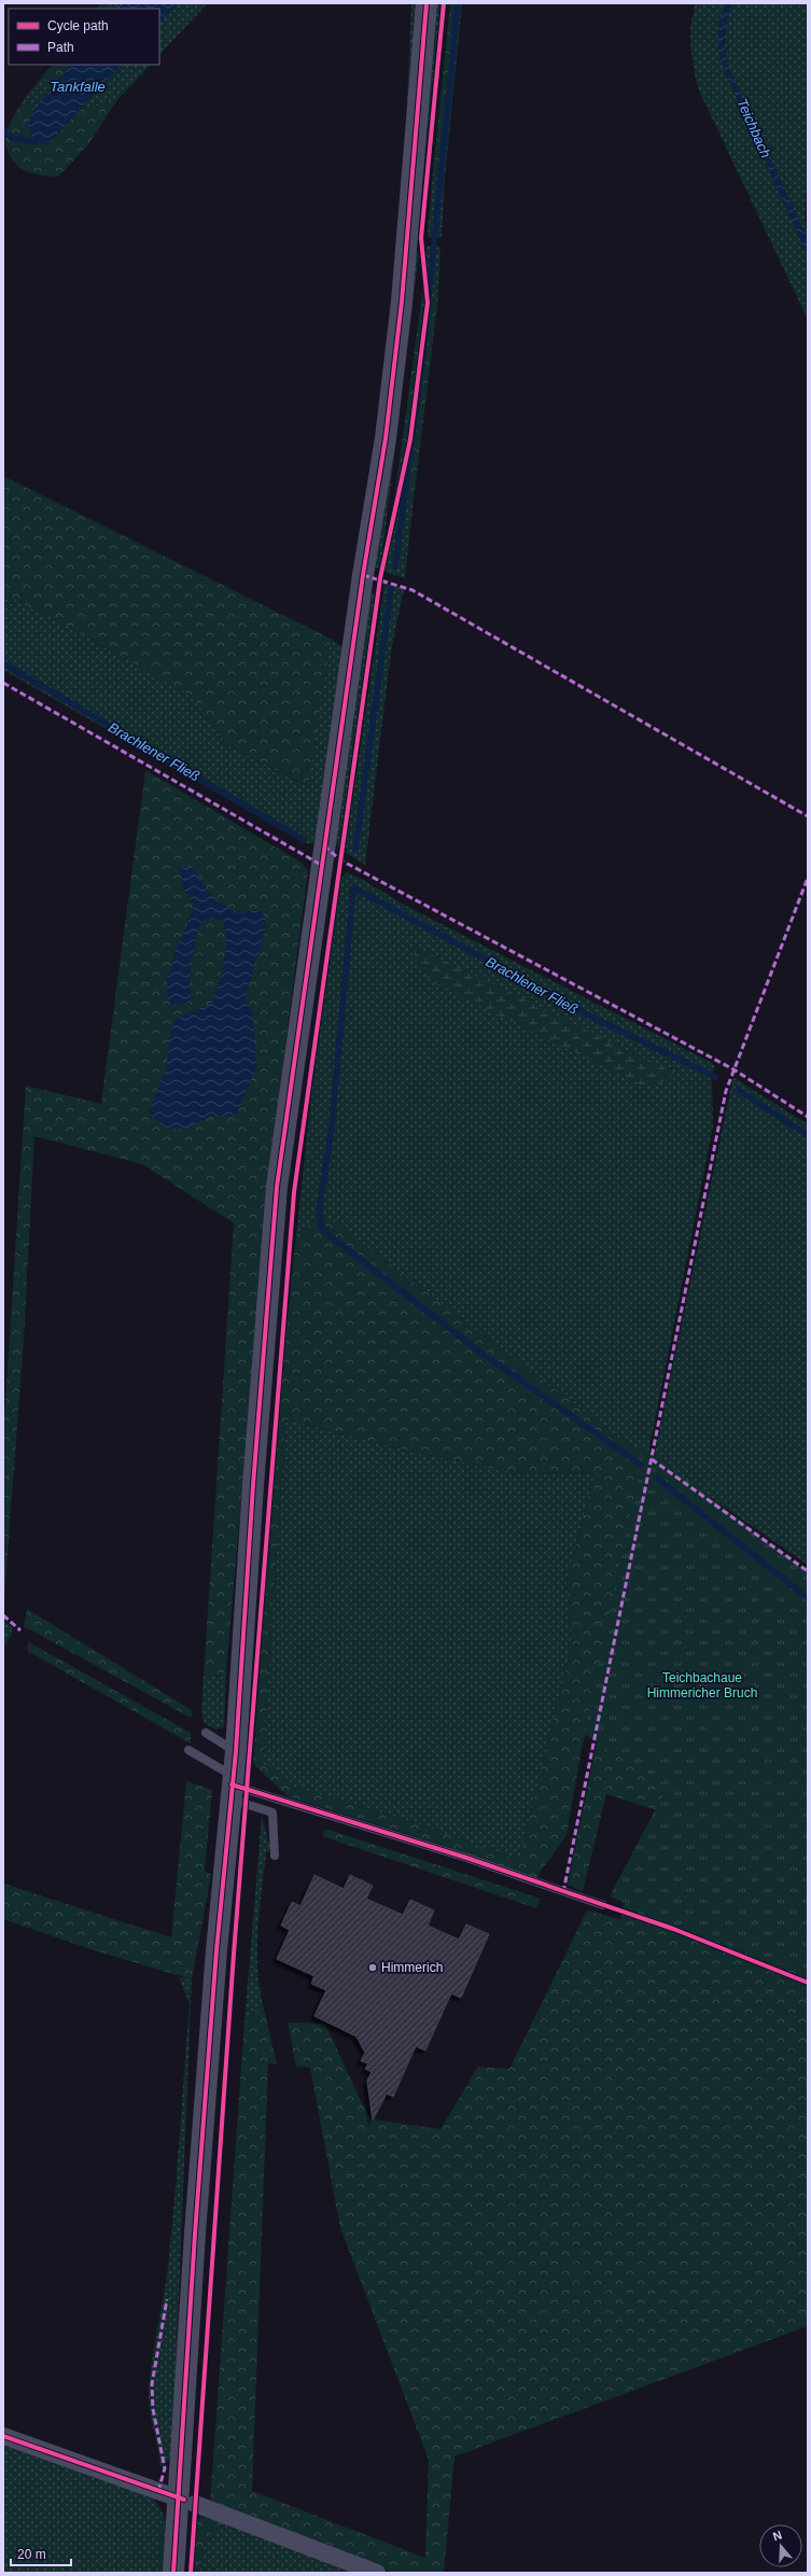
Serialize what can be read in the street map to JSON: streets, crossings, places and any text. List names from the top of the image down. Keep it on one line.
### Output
{"water":["Tankfalle","Teichbach","Brachlener Fließ"],"parks":["Teichbachaue Himmericher Bruch"],"places":["Himmerich"],"legend":["Cycle path","Path"],"scale_bar":"20 m","north":"top"}
